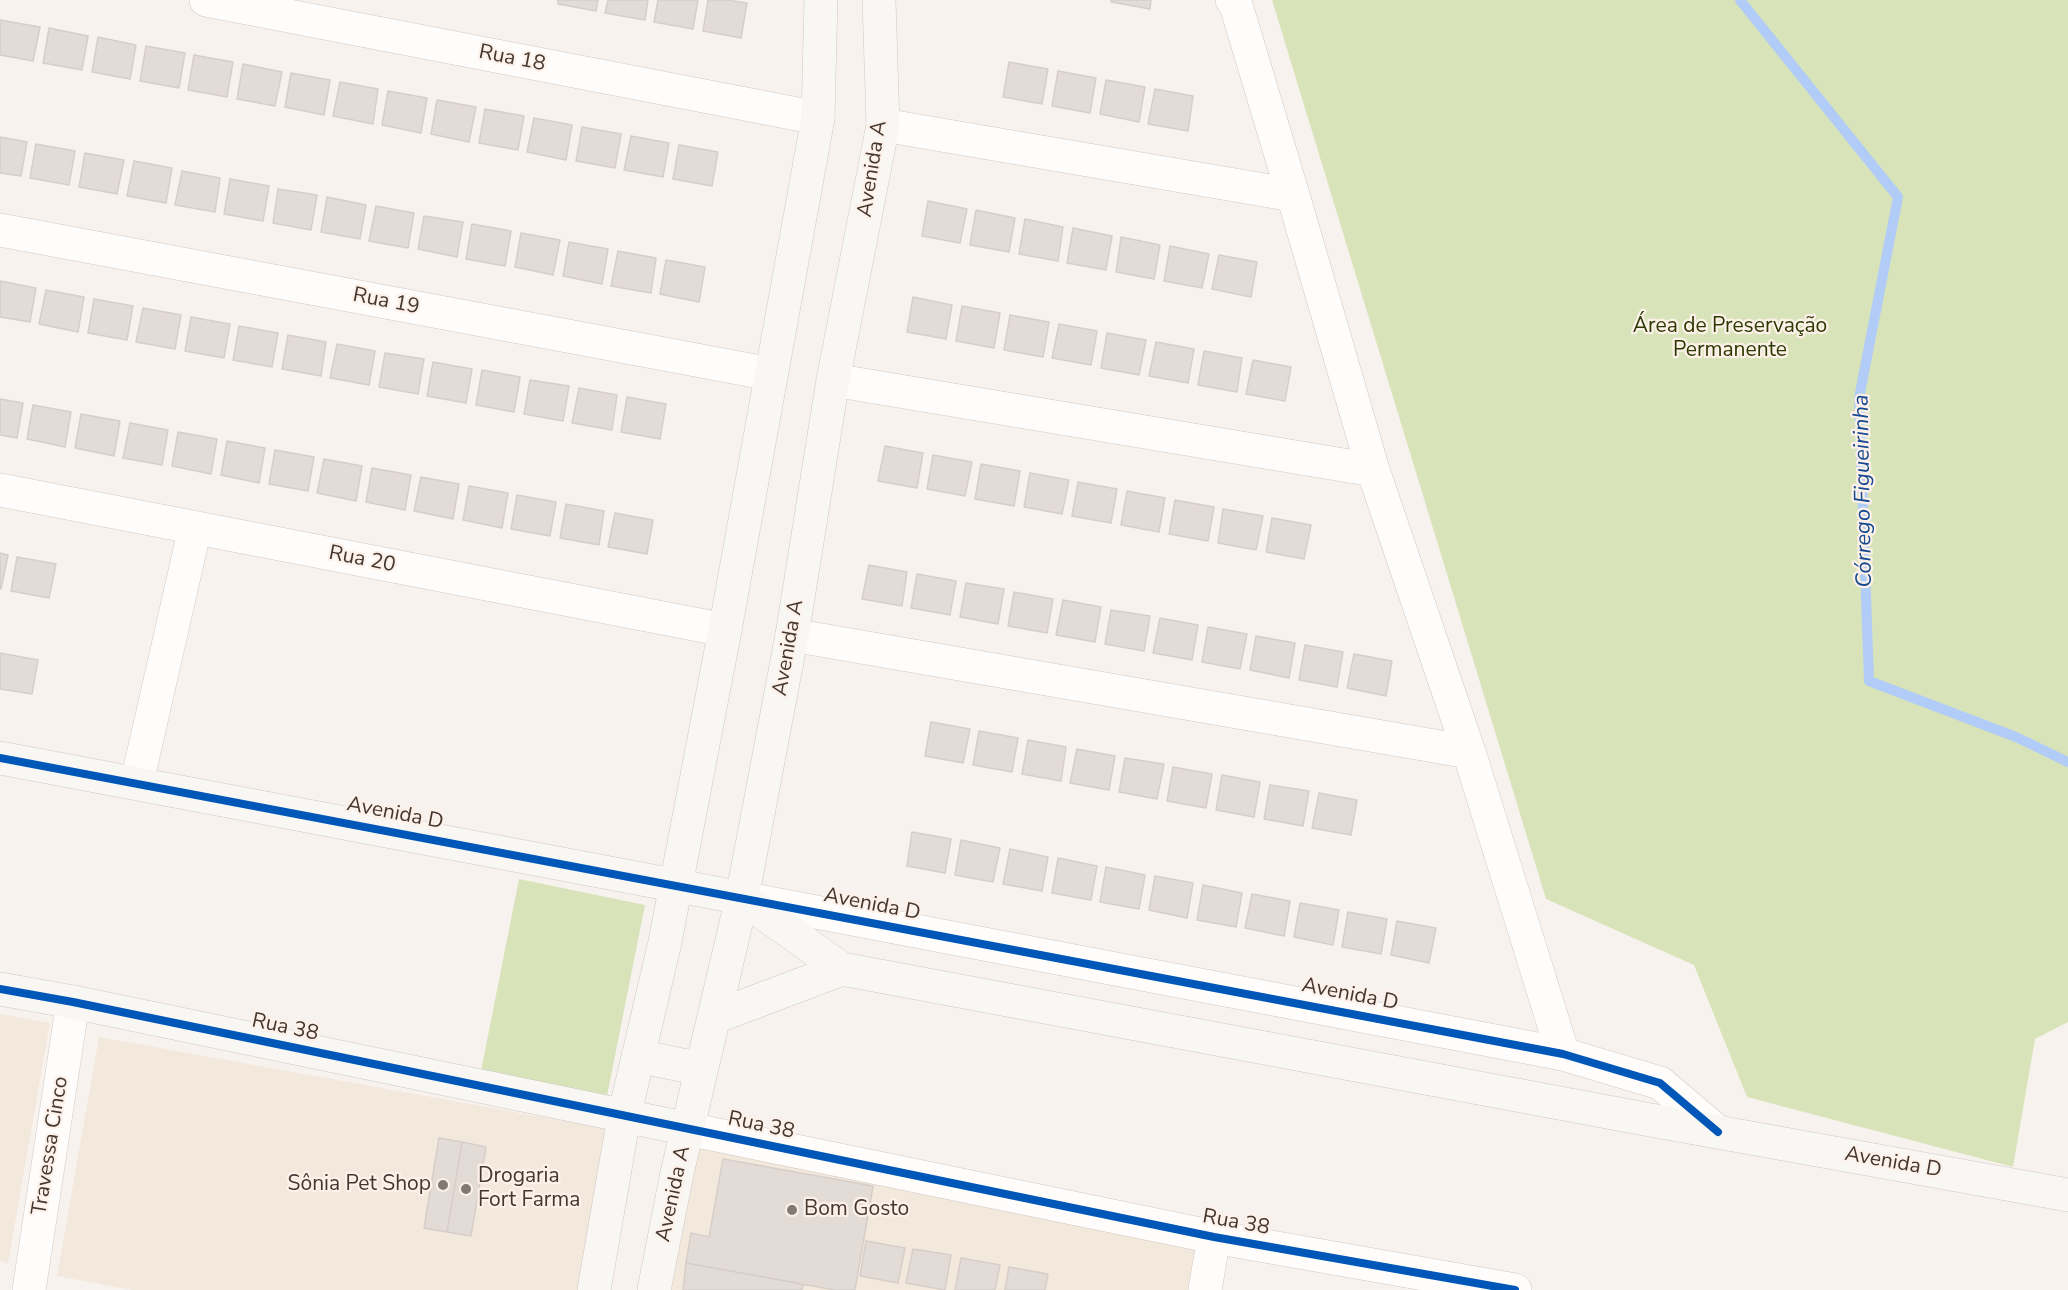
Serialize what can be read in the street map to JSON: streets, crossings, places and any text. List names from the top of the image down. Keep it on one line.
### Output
{"streets":{"street":["Rua 18","Avenida A","Rua 19","Rua 20","Avenida D","Rua 38","Travessa Cinco"]},"crossings":[["Avenida A","Avenida D"],["Avenida A","Rua 38"],["Rua 38","Travessa Cinco"]],"water":["Córrego Figueirinha"],"parks":["Área de Preservação Permanente"],"places":["Sônia Pet Shop","Drogaria Fort Farma","Bom Gosto"]}
